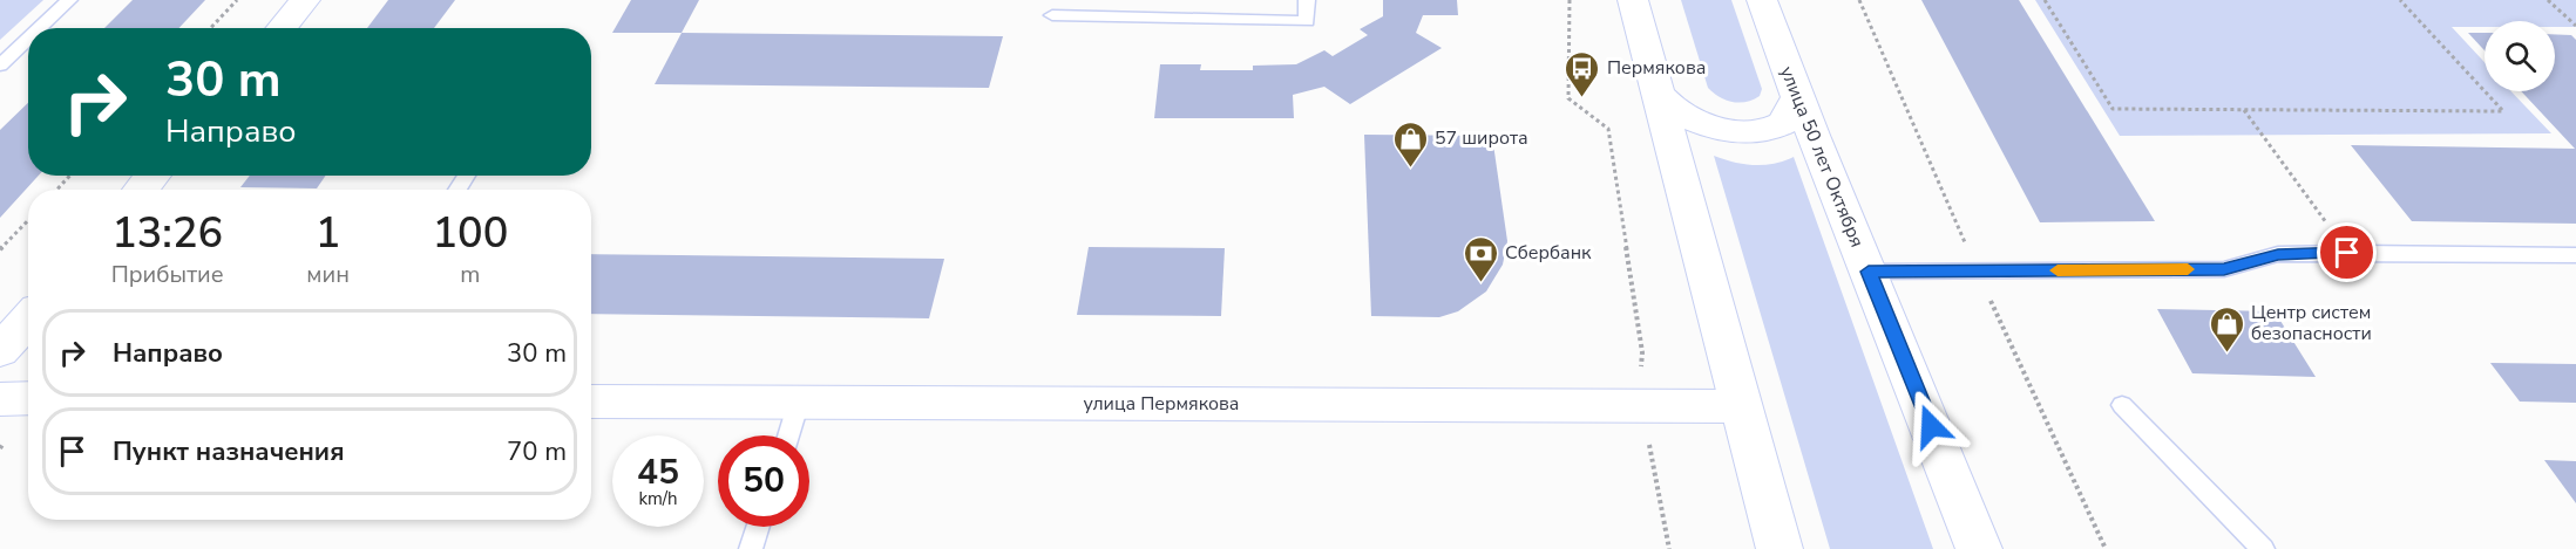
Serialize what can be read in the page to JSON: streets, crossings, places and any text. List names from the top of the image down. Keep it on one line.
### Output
{"streets":{"main road":["улица 50 лет Октября","улица Пермякова"]},"places":{"bus stop":["Пермякова"],"shop":["57 широта","Центр систем безопасности"],"bank":["Сбербанк"]},"page":{"turn":["30 m","Направо"],"eta":["13:26","Прибытие","1","мин","100","m"],"list":[{"name":"Направо","value":"30 m"},{"name":"Пункт назначения","value":"70 m"}],"speed":"45 km/h","limit":"50"}}
